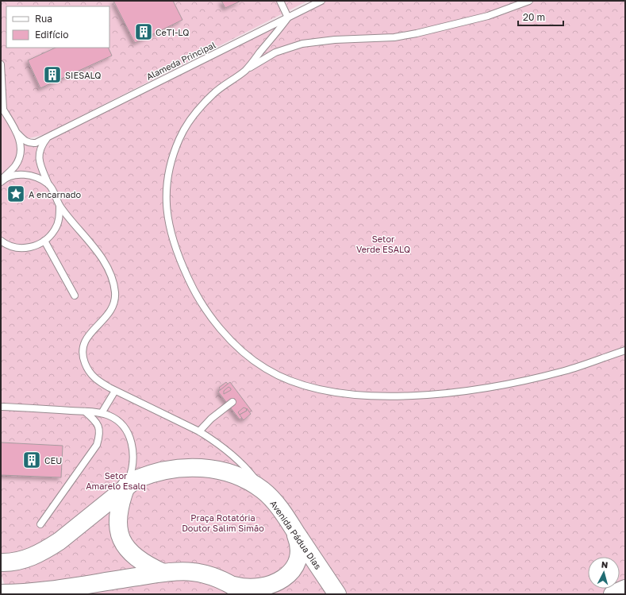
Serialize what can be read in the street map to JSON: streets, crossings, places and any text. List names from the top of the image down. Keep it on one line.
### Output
{"streets":{"main road":["Avenida Pádua Dias"],"lane":["Alameda Principal"]},"parks":["Setor Verde ESALQ","Setor Amarelo Esalq","Praça Rotatória Doutor Salim Simão"],"places":{"building":["CeTI-LQ","SIESALQ","CEU"],"place":["A encarnado"]},"legend":["Rua","Edifício"],"scale_bar":"20 m","north":"top"}
